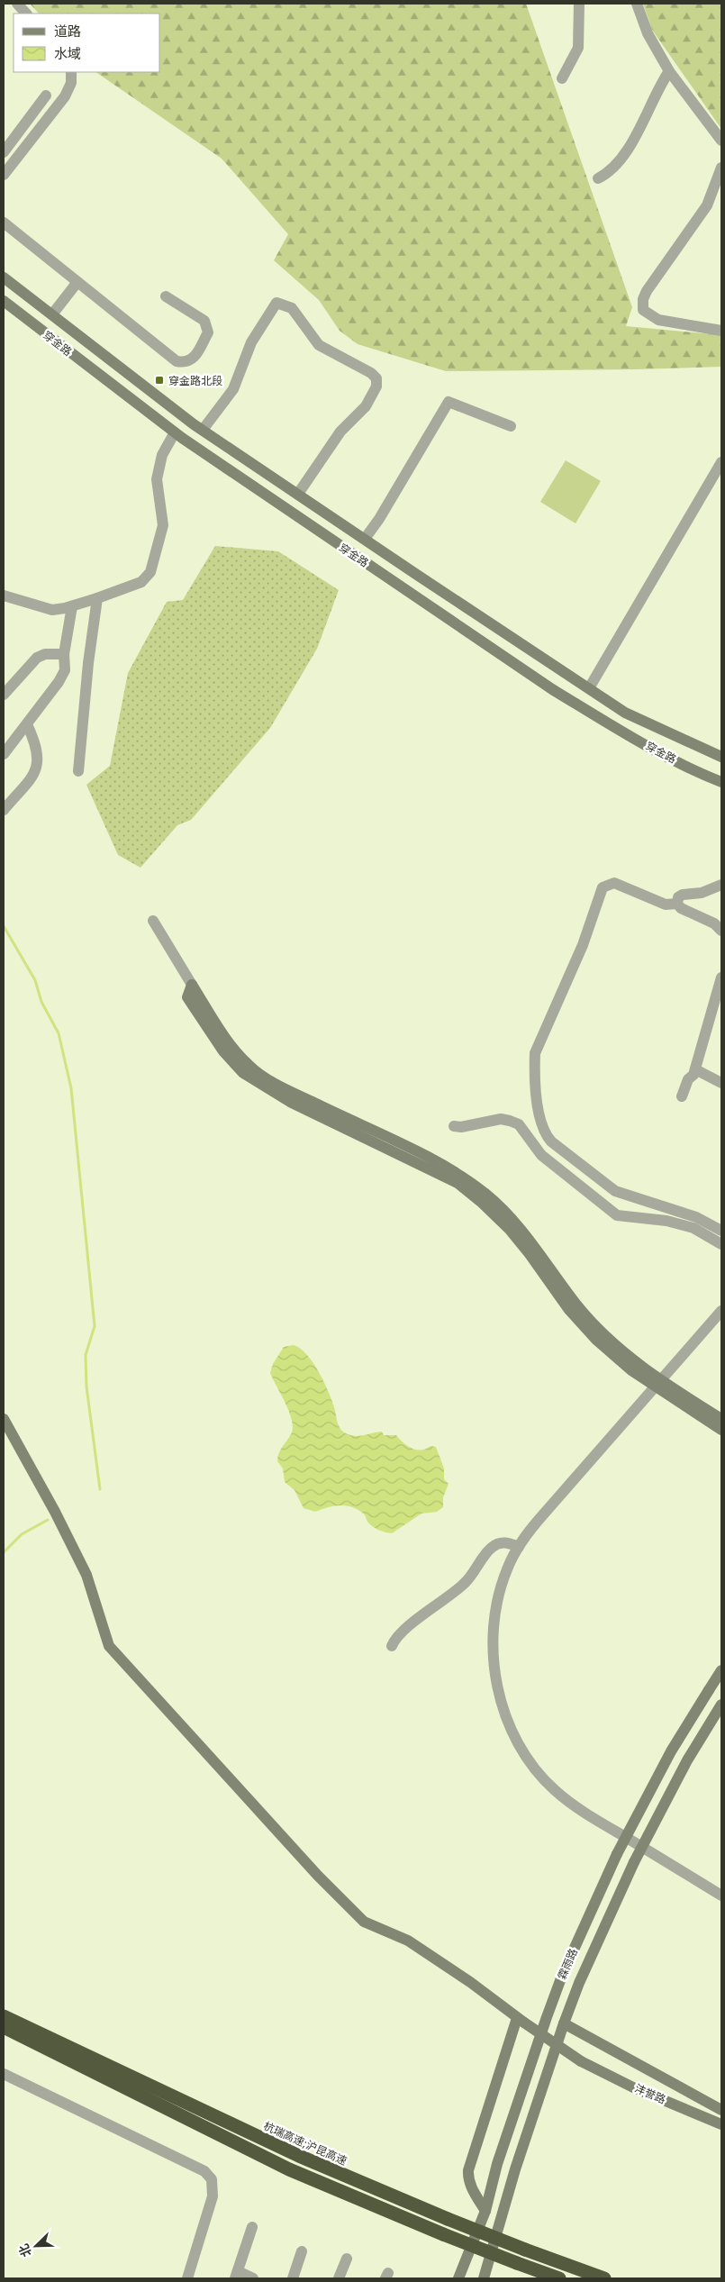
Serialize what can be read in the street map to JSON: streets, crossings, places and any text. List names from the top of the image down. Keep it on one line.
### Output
{"streets":{"highway":["杭瑞高速;沪昆高速"],"main road":["穿金路","霖雨路","沣誉路"]},"places":{"transit":["穿金路北段"]},"legend":["道路","水域"],"north":"bottom left"}
